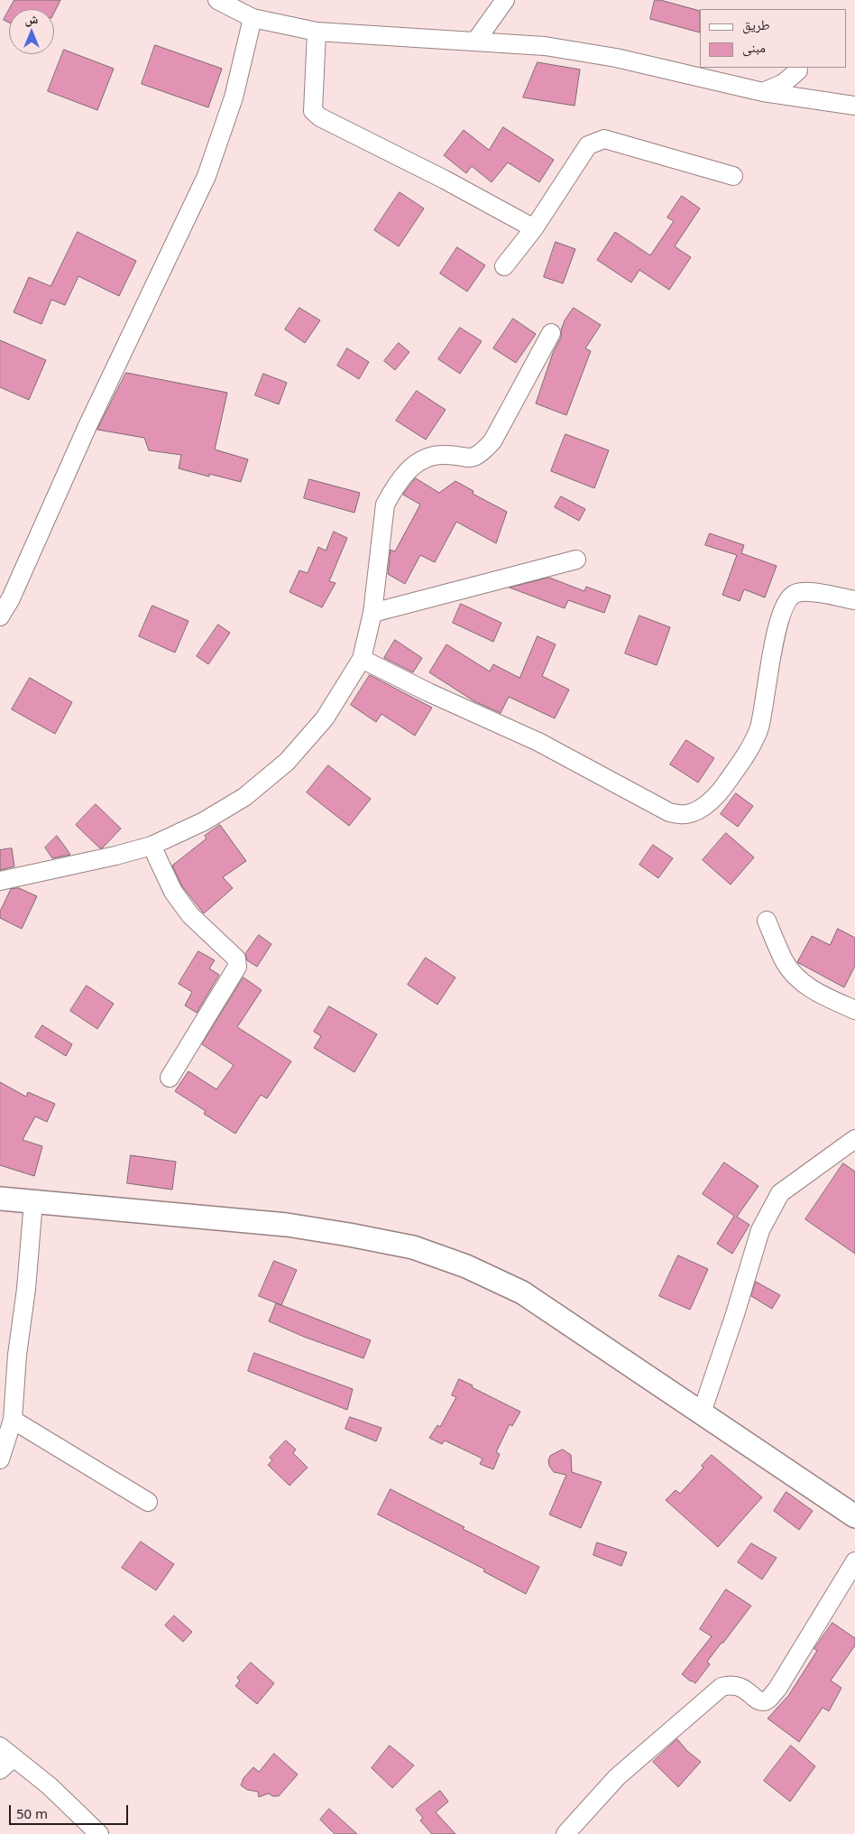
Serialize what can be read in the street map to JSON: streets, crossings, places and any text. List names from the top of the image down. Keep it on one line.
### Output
{"legend":["طريق","مبنى"],"scale_bar":"50 m","north":"top"}
